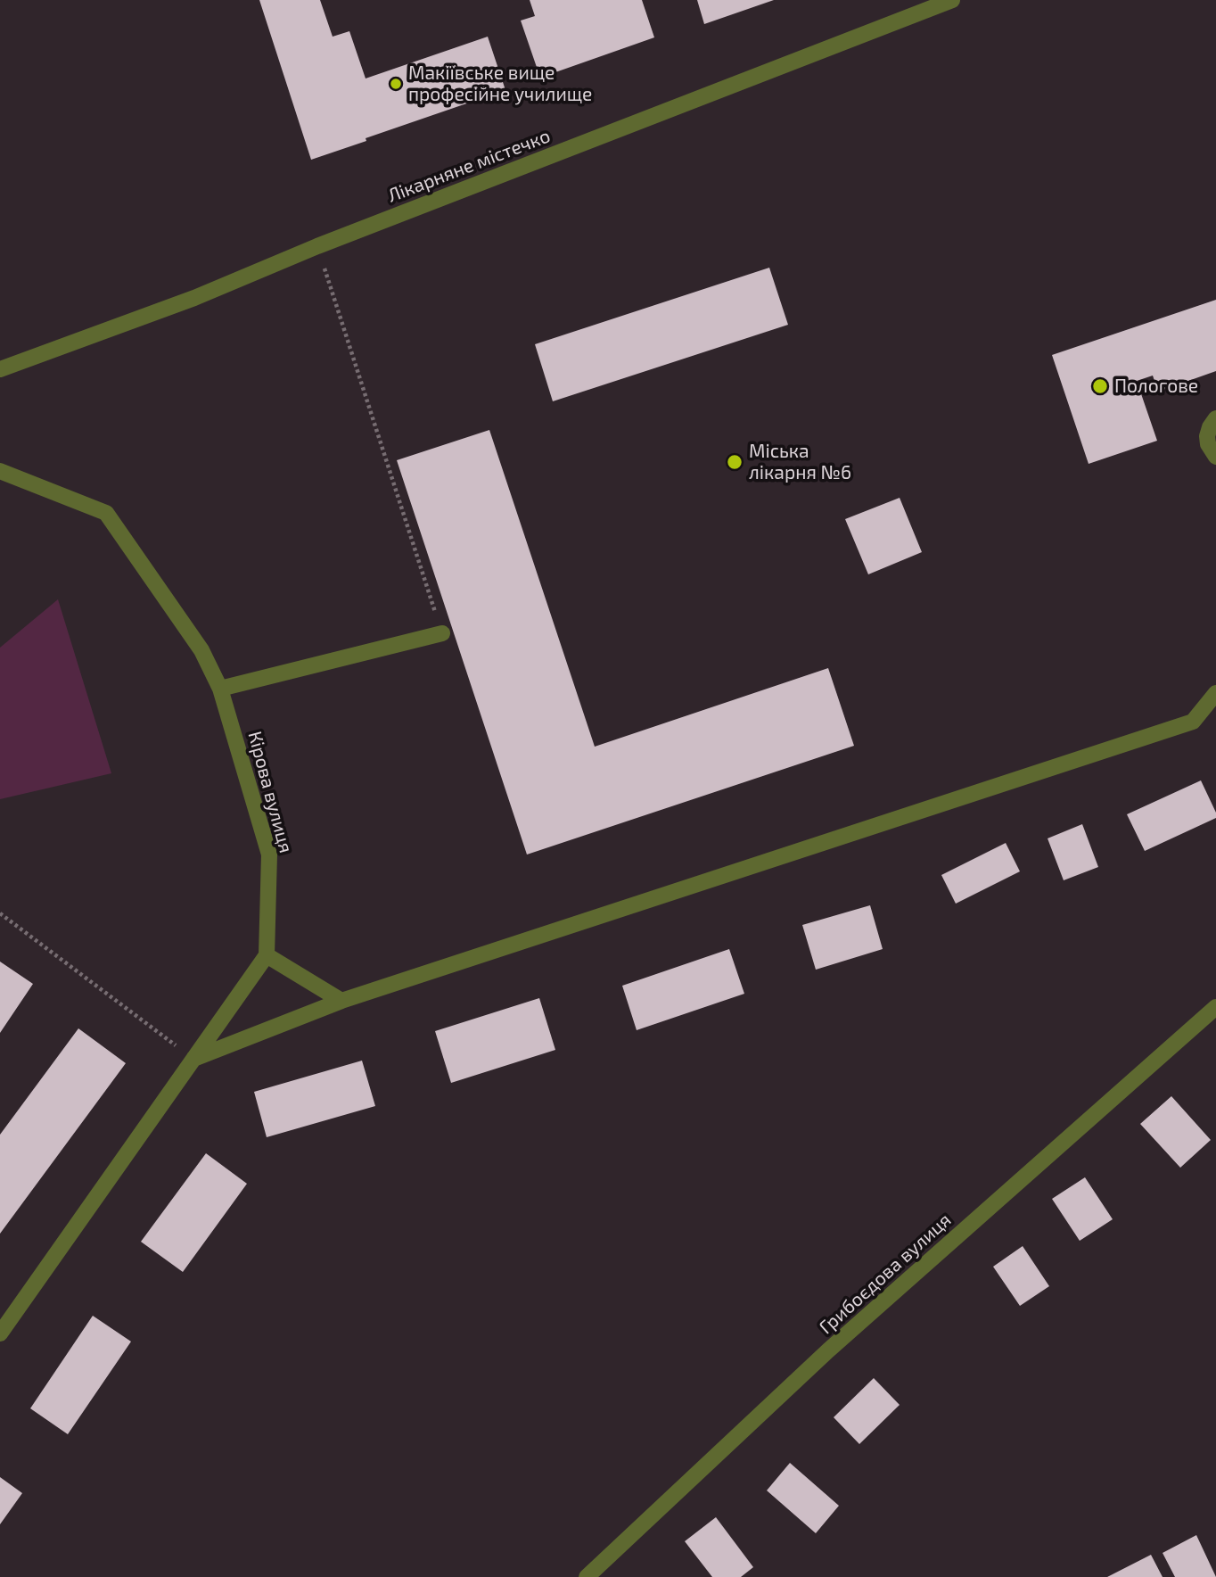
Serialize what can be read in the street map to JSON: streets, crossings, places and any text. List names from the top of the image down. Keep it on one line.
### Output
{"streets":{"street":["Лікарняне містечко","Кірова вулиця","Грибоєдова вулиця"]},"places":["Макіївське вище професійне училище","Пологове","Міська лікарня №6"]}
